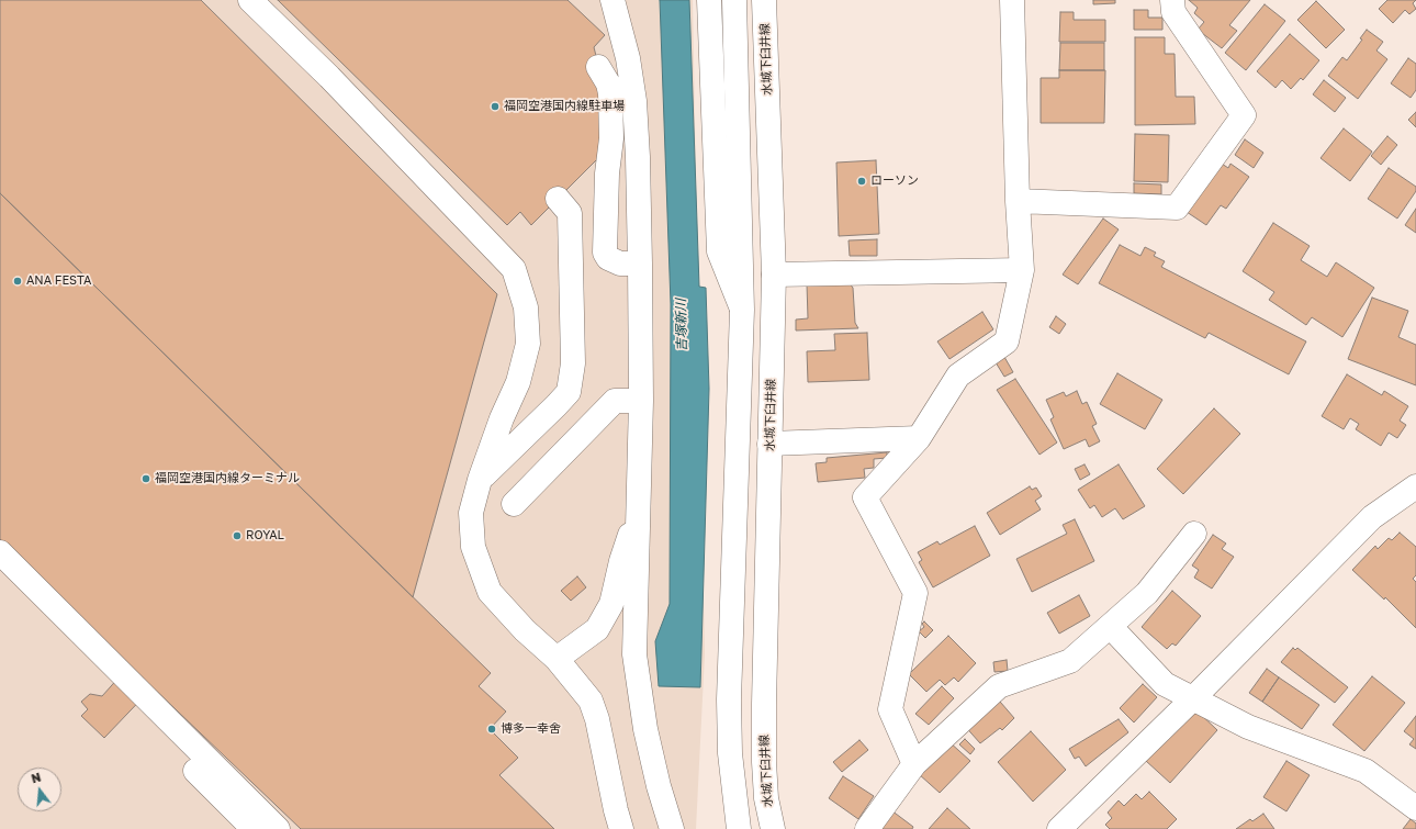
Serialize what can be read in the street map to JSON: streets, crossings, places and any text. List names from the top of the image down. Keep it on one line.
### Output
{"streets":{"street":["水城下臼井線"]},"water":["吉塚新川"],"places":["福岡空港国内線駐車場","ローソン","ANA FESTA","福岡空港国内線ターミナル","ROYAL","博多一幸舍"],"north":"top"}
